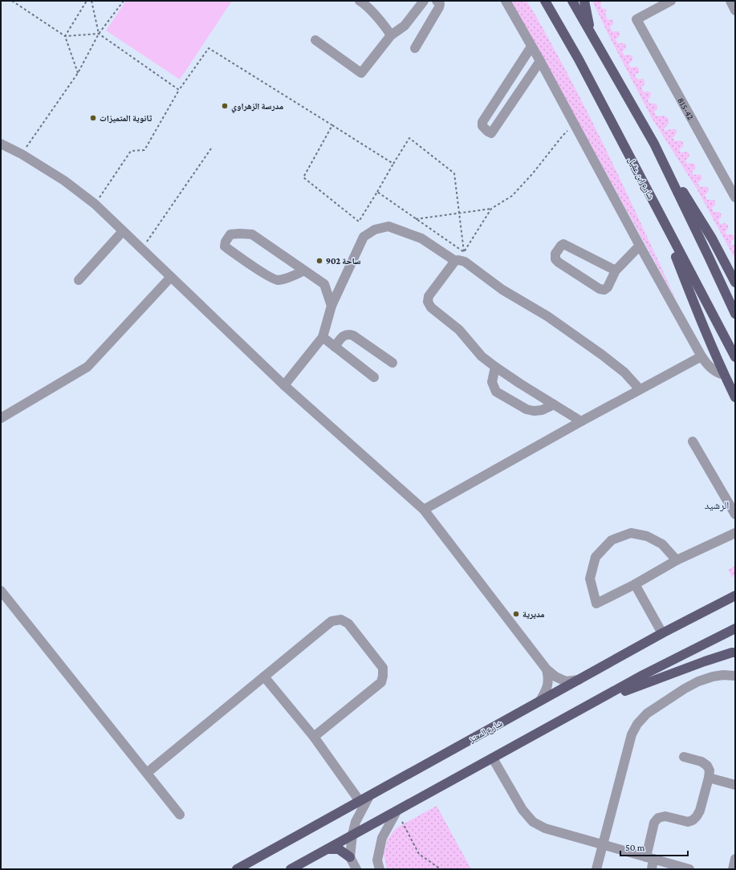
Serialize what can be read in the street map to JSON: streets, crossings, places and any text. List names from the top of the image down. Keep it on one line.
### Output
{"streets":{"main road":["شارع ابن عقيل","شارع المعتز"],"street":["815-42"]},"districts":["الرشيد"],"places":["مدرسة الزهراوي","ثانوية المتميزات","ساحة 902","مديرية"],"scale_bar":"50 m"}
